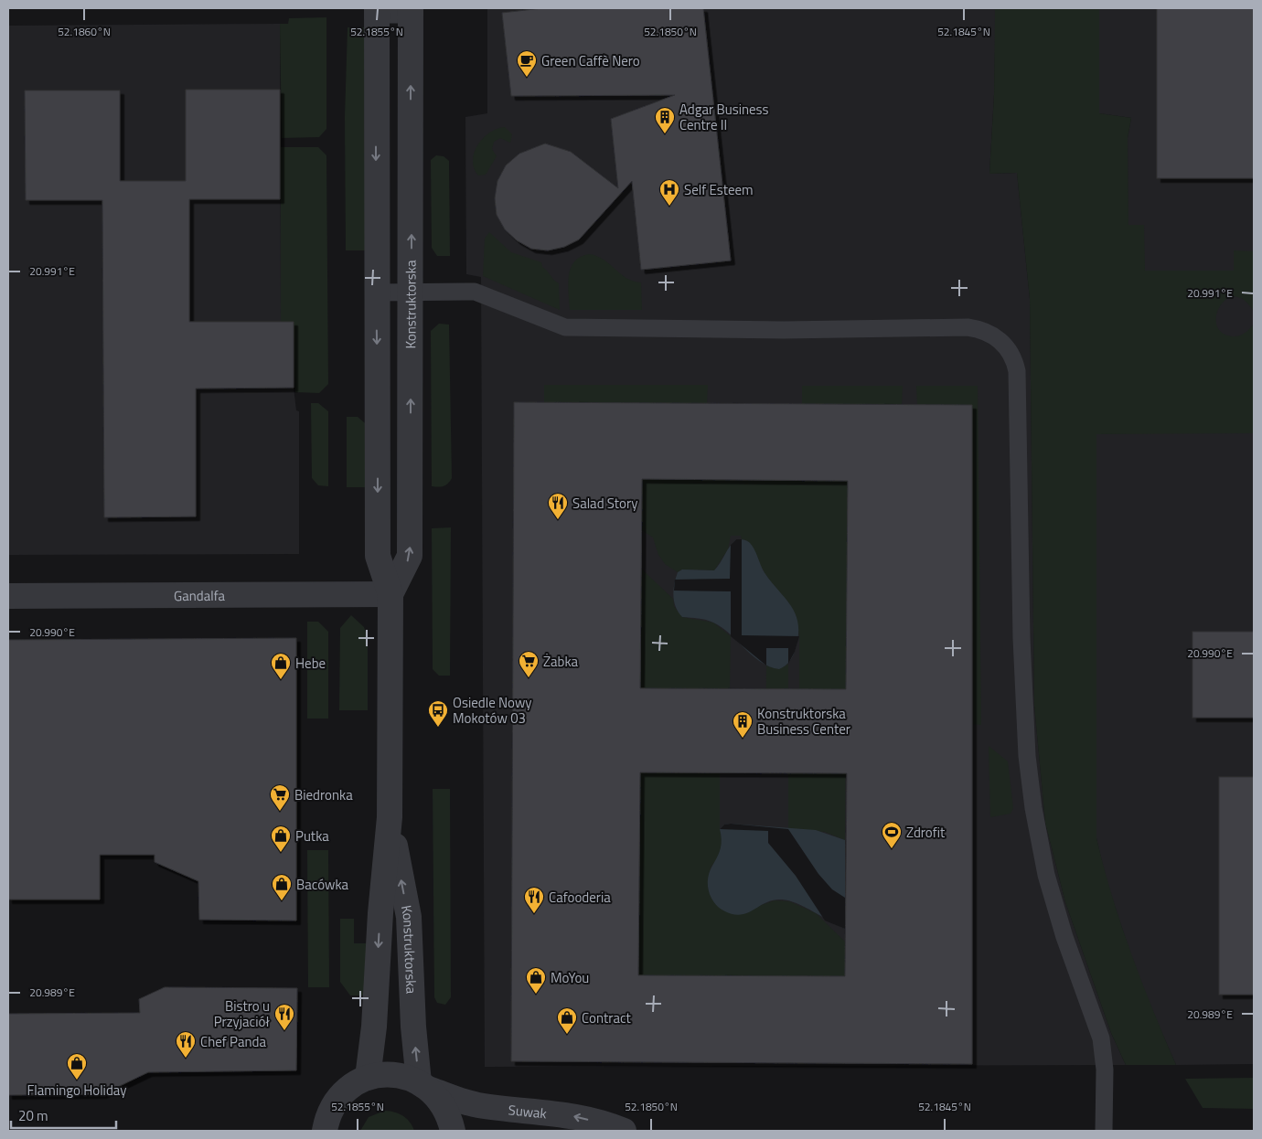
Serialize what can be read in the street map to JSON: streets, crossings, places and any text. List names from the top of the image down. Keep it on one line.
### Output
{"streets":{"street":["Konstruktorska","Gandalfa","Suwak"]},"crossings":[["Konstruktorska","Gandalfa"],["Konstruktorska","Suwak"]],"one_way":["Suwak"],"places":{"cafe":["Green Caffè Nero"],"building":["Adgar Business Centre II","Konstruktorska Business Center"],"hospital":["Self Esteem"],"restaurant":["Salad Story","Cafooderia","Bistro u Przyjaciół","Chef Panda"],"supermarket":["Żabka","Biedronka"],"shop":["Hebe","Putka","Bacówka","MoYou","Contract","Flamingo Holiday"],"bus stop":["Osiedle Nowy Mokotów 03"],"sports":["Zdrofit"]},"scale_bar":"20 m","coordinates":["52.1860°N","52.1855°N","52.1850°N","52.1845°N","20.991°E","20.990°E","20.989°E"]}
